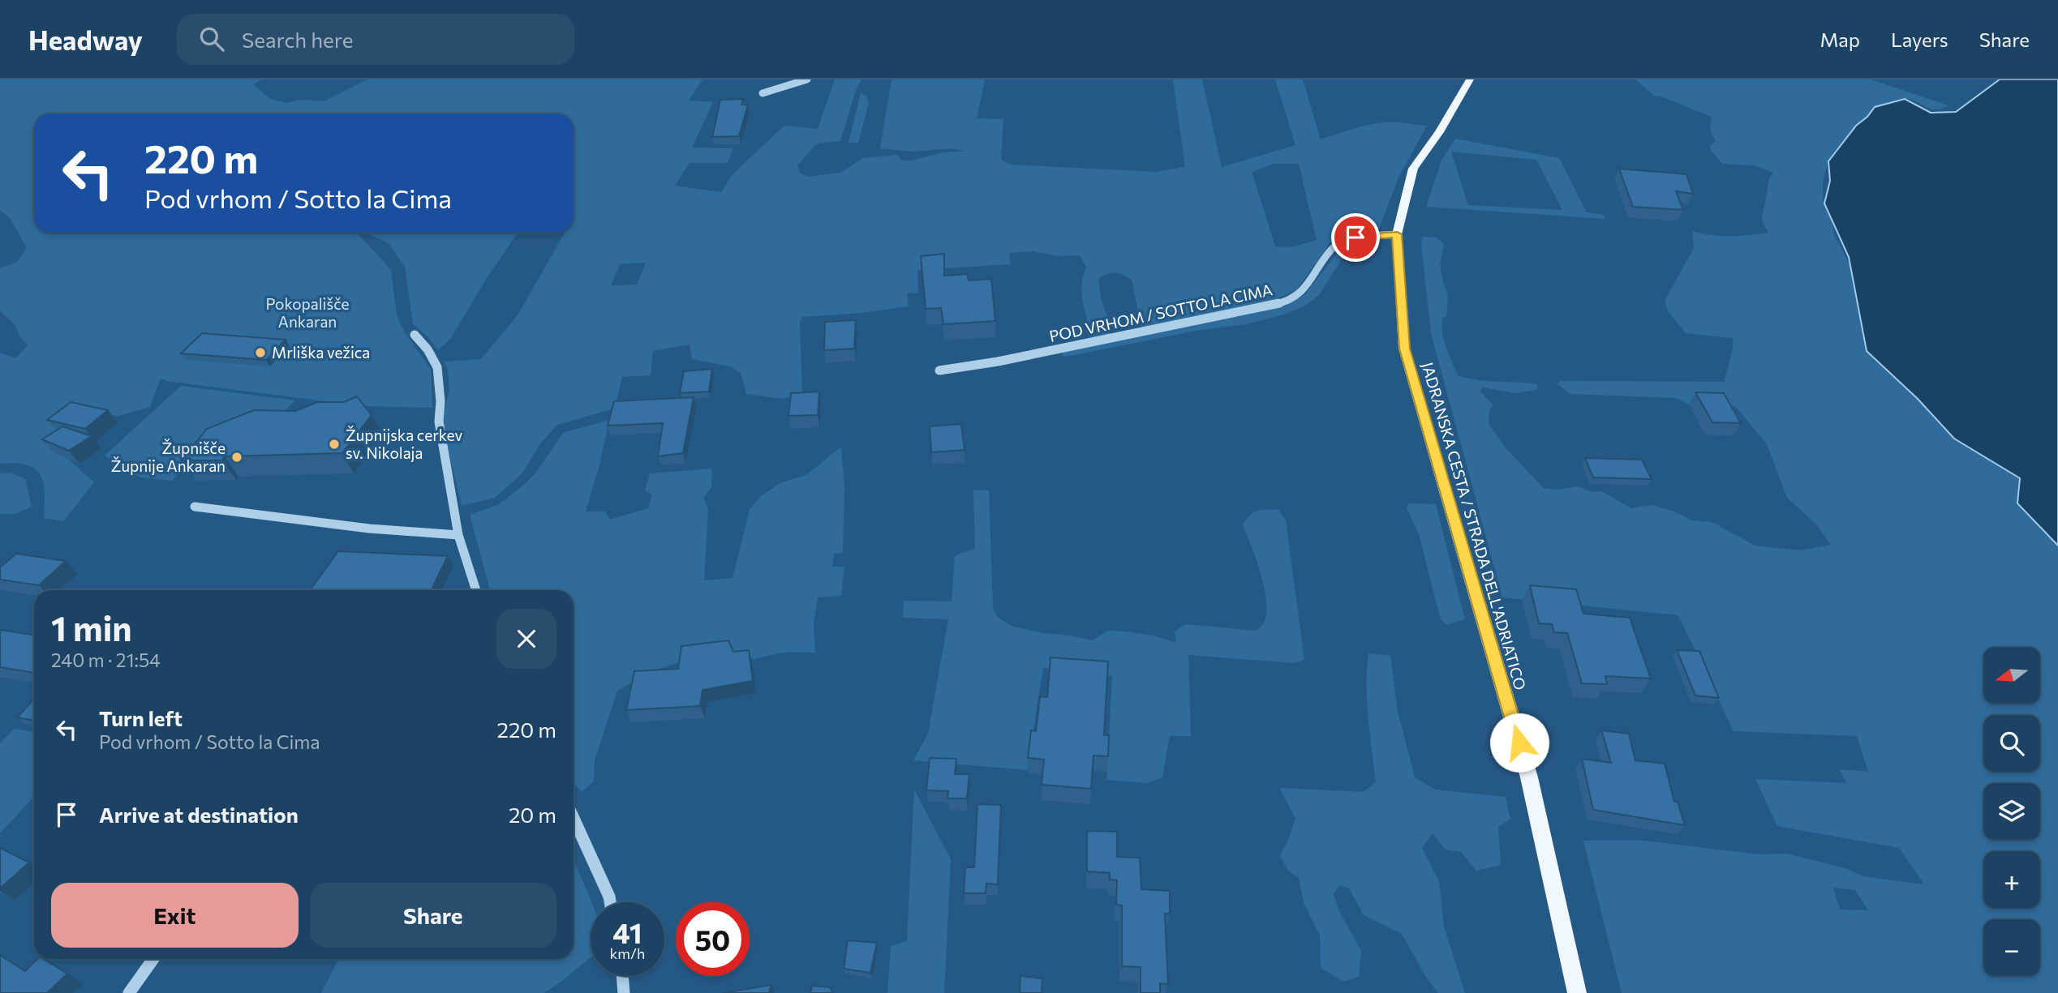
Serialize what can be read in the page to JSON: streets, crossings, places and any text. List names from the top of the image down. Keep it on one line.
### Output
{"streets":{"main road":["JADRANSKA CESTA / STRADA DELL'ADRIATICO"],"street":["POD VRHOM / SOTTO LA CIMA"]},"crossings":[["POD VRHOM / SOTTO LA CIMA","JADRANSKA CESTA / STRADA DELL'ADRIATICO"]],"parks":["Pokopališče Ankaran"],"places":["Mrliška vežica","Župnijska cerkev sv. Nikolaja","Župnišče Župnije Ankaran"],"north":"left","page":{"header":"Headway","search":"Search here","nav":["Map","Layers","Share"],"turn":["220 m","Pod vrhom / Sotto la Cima"],"heading":["1 min","240 m · 21:54"],"map_buttons":["+","−"],"list":[{"name":"Turn left","note":"Pod vrhom / Sotto la Cima","value":"220 m"},{"name":"Arrive at destination","value":"20 m"}],"buttons":["Exit","Share"],"speed":"41 km/h","limit":"50"}}
